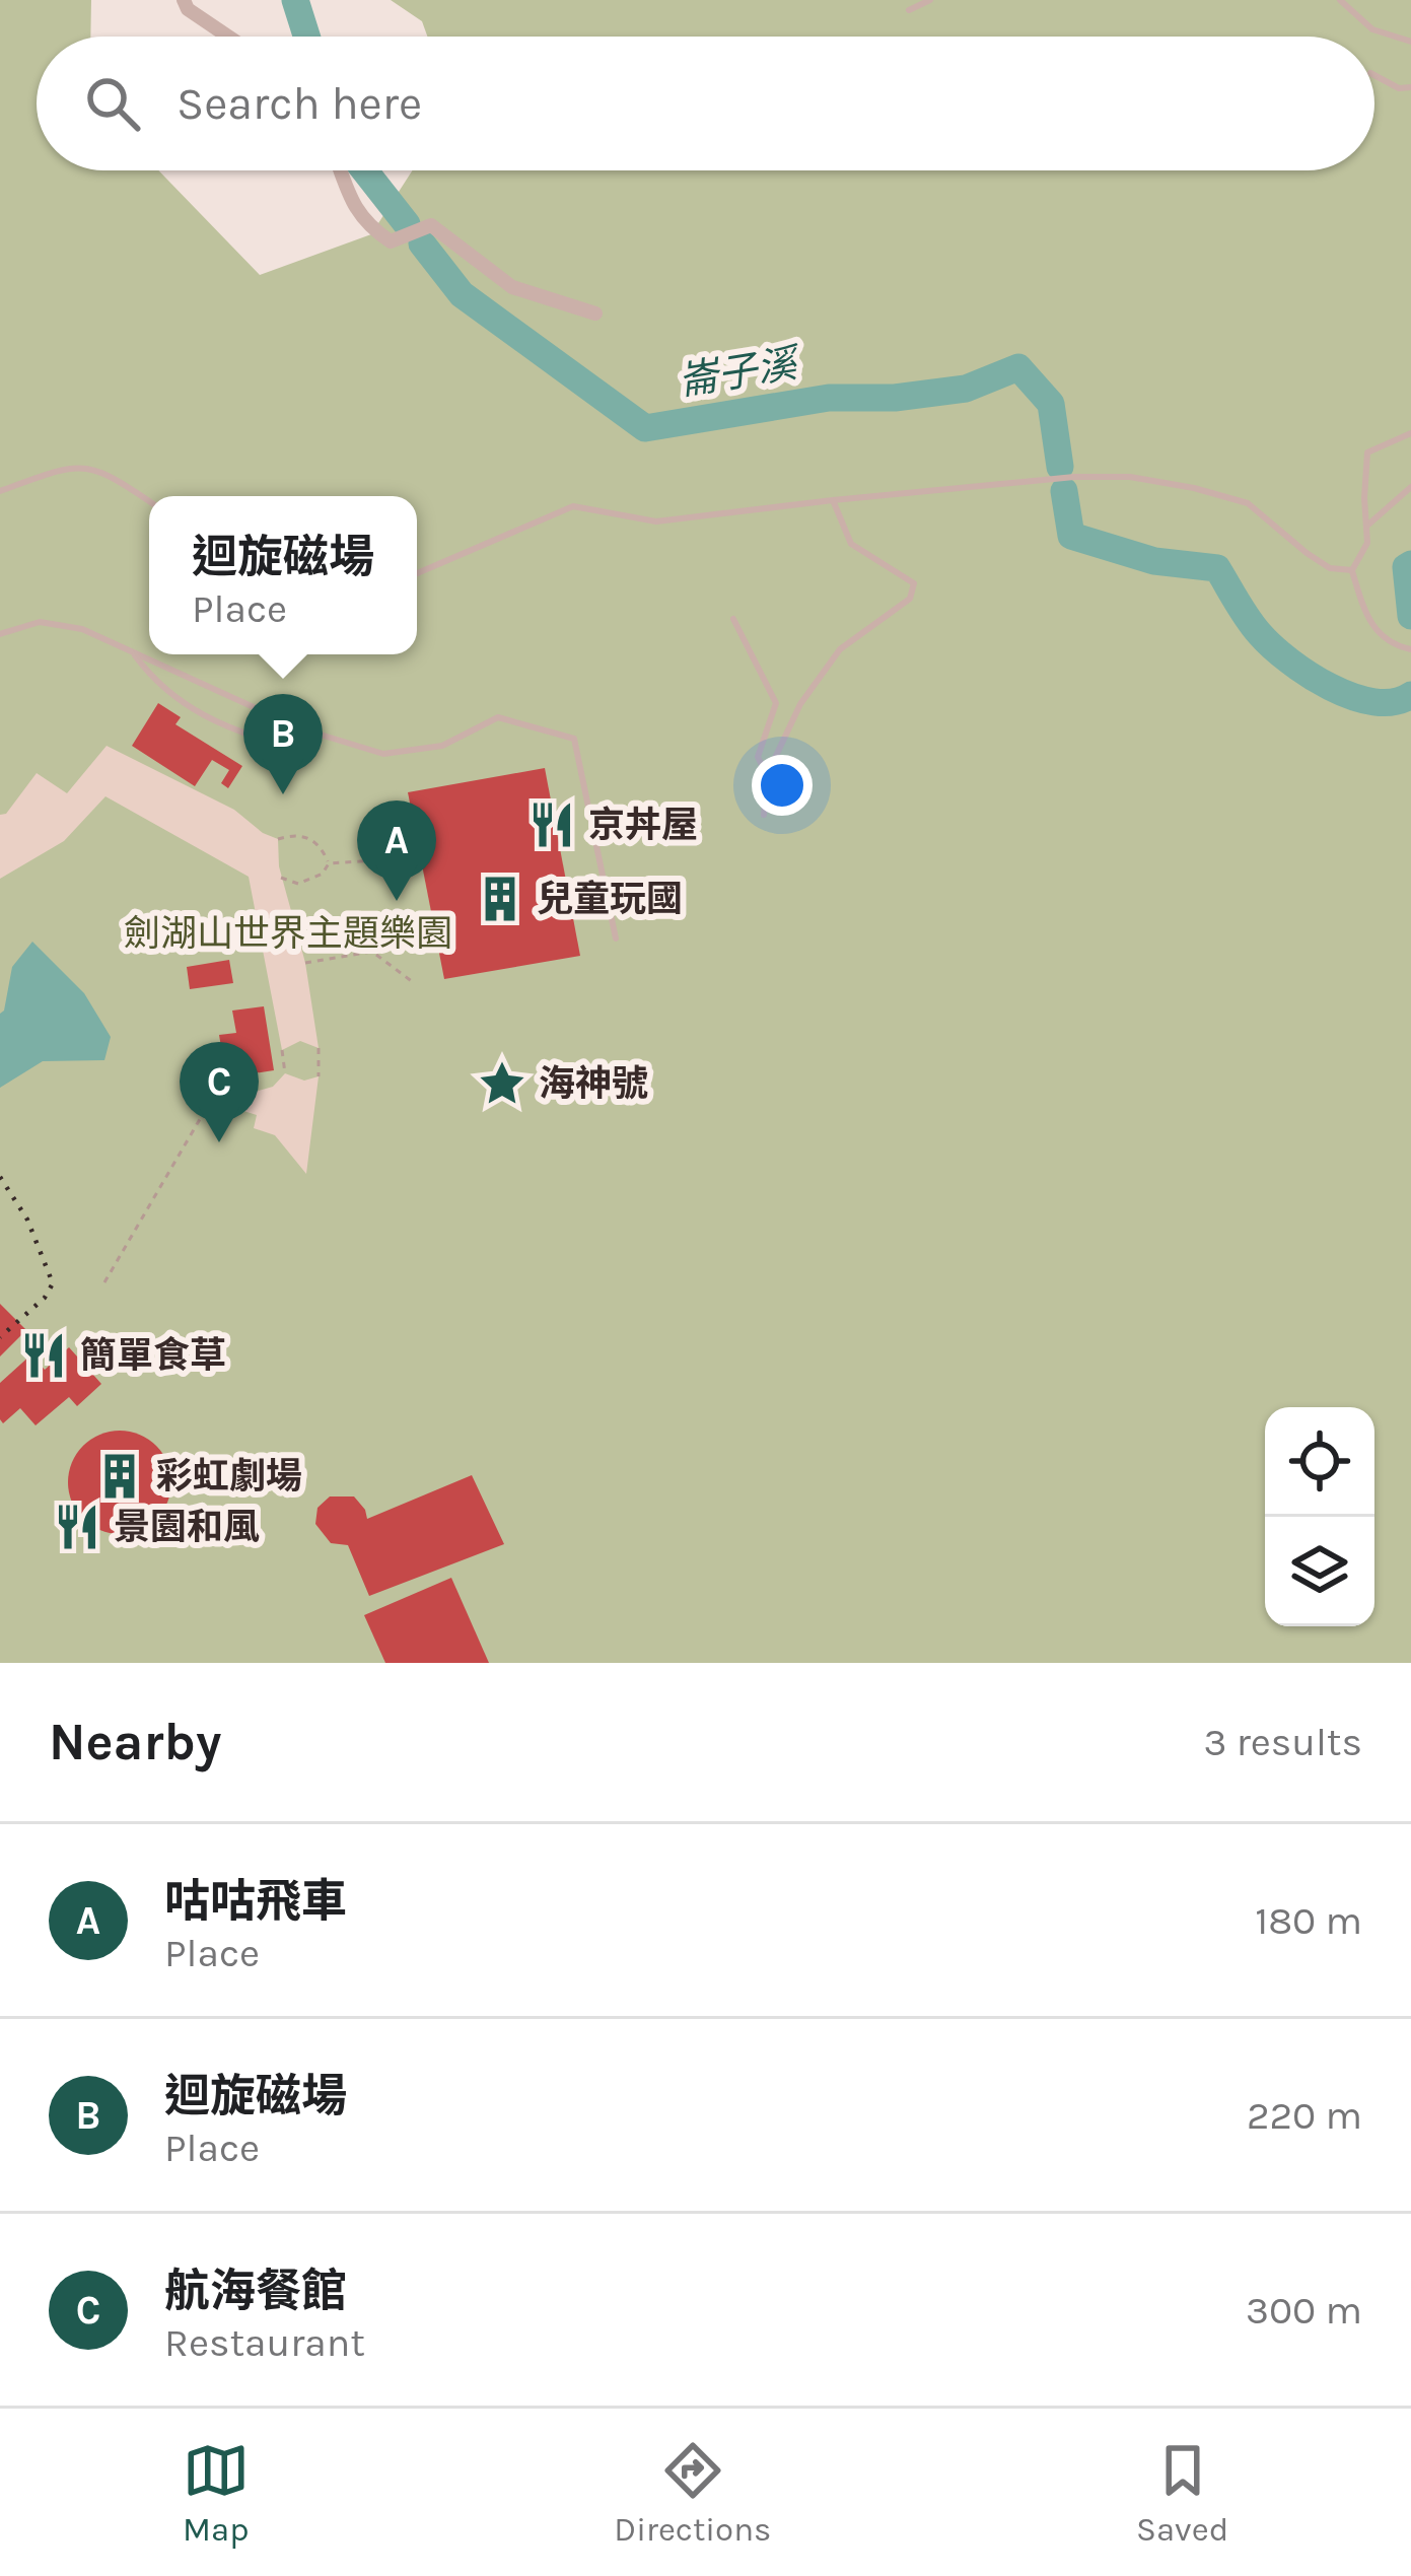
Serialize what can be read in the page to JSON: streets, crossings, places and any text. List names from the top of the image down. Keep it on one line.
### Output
{"water":["崙子溪"],"parks":["劍湖山世界主題樂園"],"places":{"restaurant":["京丼屋","簡單食草","景園和風"],"building":["兒童玩國","彩虹劇場"],"place":["海神號"]},"page":{"search":"Search here","popup":["迴旋磁場","Place"],"pins":["B","A","C"],"heading":["Nearby","3 results"],"list":[{"mark":"A","name":"咕咕飛車","note":"Place","value":"180 m"},{"mark":"B","name":"迴旋磁場","note":"Place","value":"220 m"},{"mark":"C","name":"航海餐館","note":"Restaurant","value":"300 m"}],"nav":["Map","Directions","Saved"]}}
